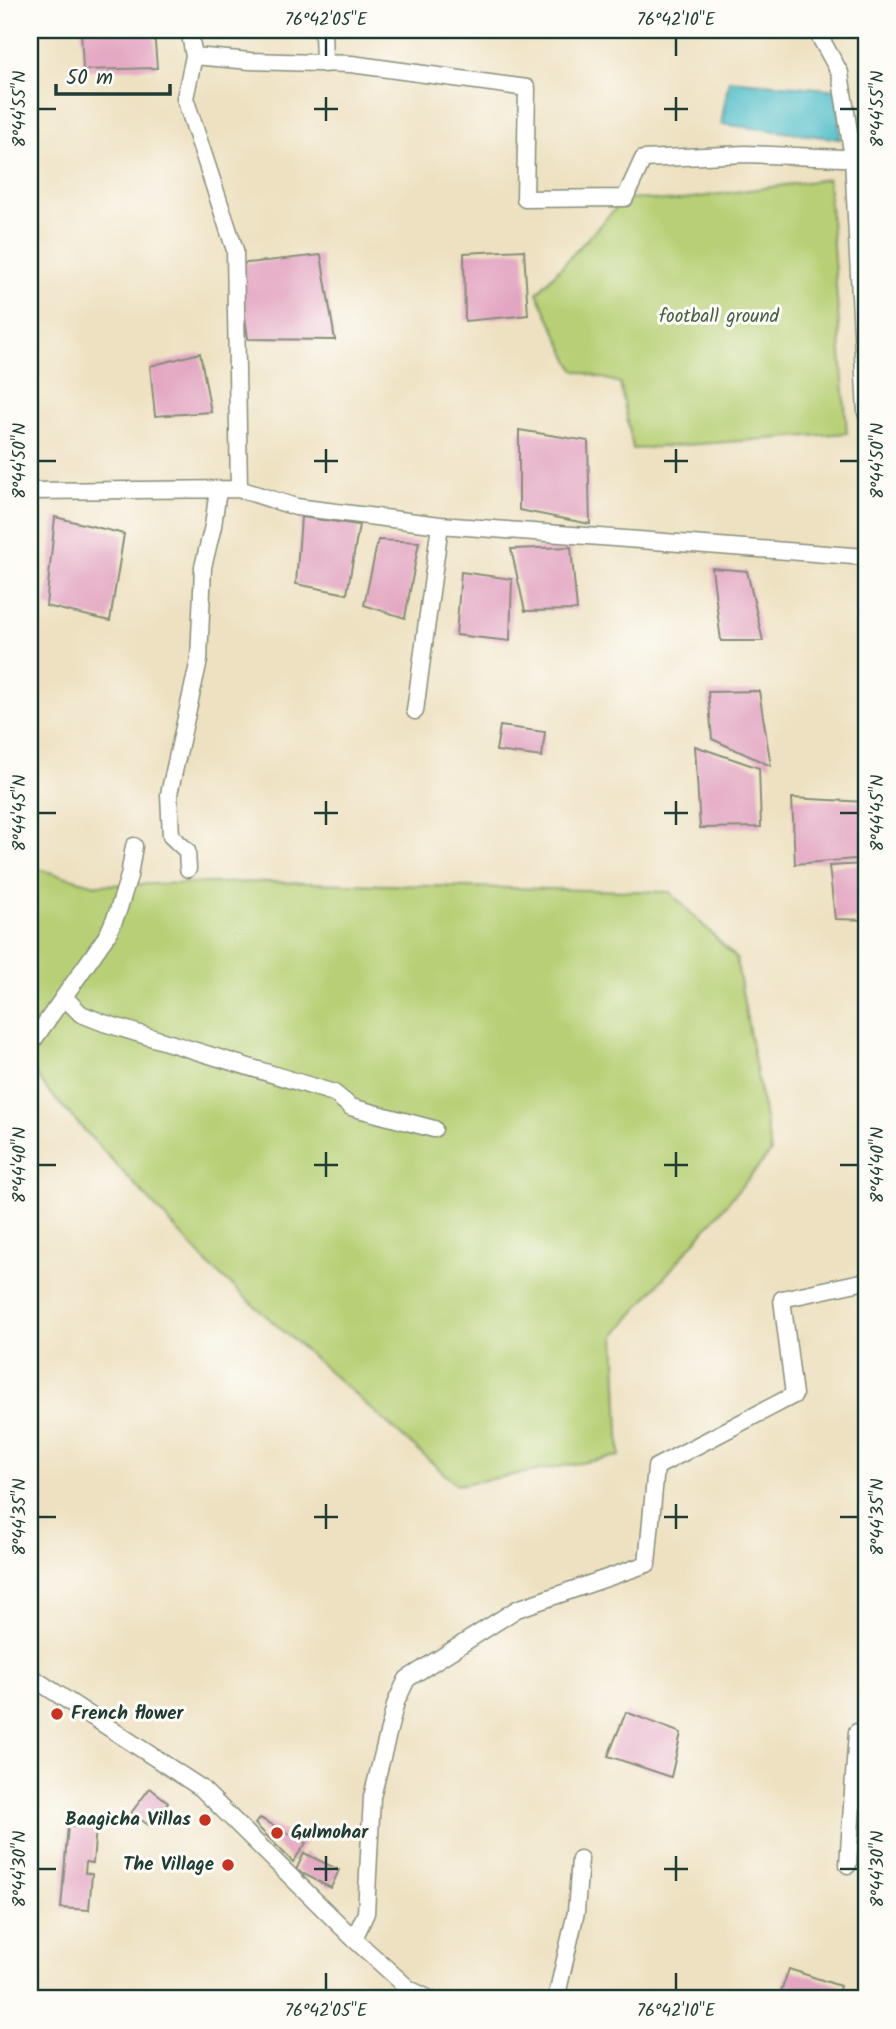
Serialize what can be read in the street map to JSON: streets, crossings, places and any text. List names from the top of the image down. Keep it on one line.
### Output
{"parks":["football ground"],"places":["French flower","Baagicha Villas","Gulmohar","The Village"],"scale_bar":"50 m","coordinates":["76°42'05\"E","76°42'10\"E","8°44'55\"N","8°44'50\"N","8°44'45\"N","8°44'40\"N","8°44'35\"N","8°44'30\"N"]}
